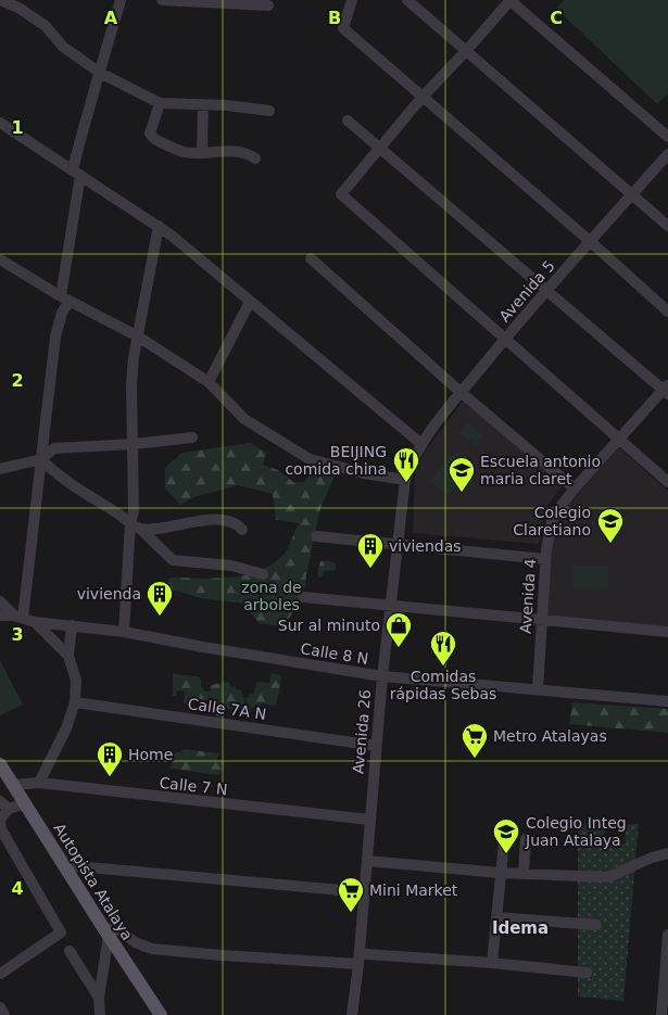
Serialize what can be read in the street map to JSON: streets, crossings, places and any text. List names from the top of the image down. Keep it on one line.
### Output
{"streets":{"main road":["Autopista Atalaya"],"street":["Avenida 5","Avenida 4","Calle 8 N","Calle 7A N","Avenida 26","Calle 7 N"]},"crossings":[["Avenida 5","Avenida 26"],["Avenida 4","Calle 8 N"],["Calle 8 N","Avenida 26"],["Calle 7A N","Avenida 26"],["Avenida 26","Calle 7 N"],["Calle 7 N","Autopista Atalaya"]],"districts":["Idema"],"parks":["zona de arboles"],"places":{"restaurant":["BEIJING comida china","Comidas rápidas Sebas"],"school or university":["Escuela antonio maria claret","Colegio Claretiano","Colegio Integ Juan Atalaya"],"building":["viviendas","vivienda","Home"],"shop":["Sur al minuto"],"supermarket":["Metro Atalayas","Mini Market"]},"grid":{"columns":["A","B","C"],"rows":["1","2","3","4"]}}
